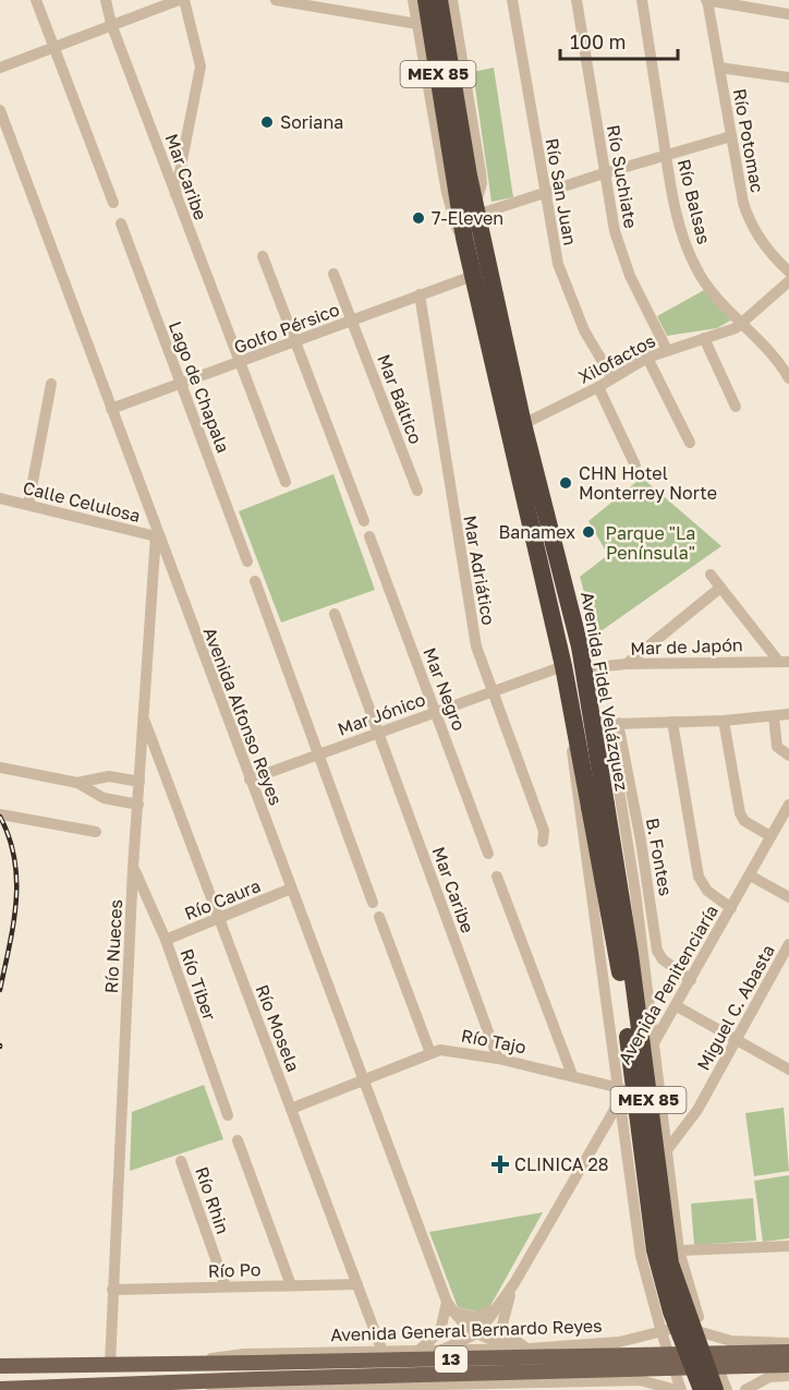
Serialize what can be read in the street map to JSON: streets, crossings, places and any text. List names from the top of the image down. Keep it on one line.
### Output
{"streets":{"highway":["MEX 85","Avenida Fidel Velázquez"],"main road":["Avenida General Bernardo Reyes","13"],"street":["Río Potomac","Mar Caribe","Río Suchiate","Río San Juan","Río Balsas","Golfo Pérsico","Xilofactos","Lago de Chapala","Mar Báltico","Calle Celulosa","Mar Adriático","Mar de Japón","Mar Negro","Mar Jónico","Avenida Alfonso Reyes","B. Fontes","Río Caura","Río Nueces","Río Tiber","Avenida Penitenciaría","Miguel C. Abasta","Río Mosela","Río Tajo","Río Rhin","Río Po"]},"crossings":[["Mar Caribe","Golfo Pérsico"],["Mar Caribe","Mar Jónico"],["Mar Caribe","Río Tajo"],["Río Suchiate","Xilofactos"],["Río San Juan","Xilofactos"],["Río Balsas","Xilofactos"],["Golfo Pérsico","Lago de Chapala"],["Golfo Pérsico","Mar Báltico"],["Golfo Pérsico","Mar Adriático"],["Golfo Pérsico","Avenida Fidel Velázquez"],["Golfo Pérsico","Avenida Alfonso Reyes"],["Xilofactos","Avenida Fidel Velázquez"],["Calle Celulosa","Avenida Alfonso Reyes"],["Calle Celulosa","Río Nueces"],["Mar Adriático","Mar Jónico"],["Mar de Japón","Avenida Fidel Velázquez"],["Mar Negro","Mar Jónico"],["Avenida Fidel Velázquez","Mar Jónico"],["Mar Jónico","Avenida Alfonso Reyes"],["Avenida Alfonso Reyes","Río Caura"],["Avenida Alfonso Reyes","Río Nueces"],["Avenida Alfonso Reyes","Avenida Penitenciaría"],["Avenida Alfonso Reyes","Río Tajo"],["Avenida Alfonso Reyes","Avenida General Bernardo Reyes"],["B. Fontes","Avenida Penitenciaría"],["Río Caura","Río Tiber"],["Río Caura","Río Mosela"],["Río Nueces","Río Tiber"],["Río Nueces","Río Mosela"],["Río Nueces","Río Po"],["Río Nueces","Avenida General Bernardo Reyes"],["Avenida Penitenciaría","Río Tajo"],["Avenida Penitenciaría","Avenida General Bernardo Reyes"],["Río Mosela","Río Tajo"],["Río Mosela","Río Po"],["Río Mosela","Avenida General Bernardo Reyes"],["Río Rhin","Río Po"]],"parks":["Parque \"La Península\""],"places":{"other":["Soriana","7-Eleven","CHN Hotel Monterrey Norte","Banamex"],"health":["CLINICA 28"]},"scale_bar":"100 m"}
